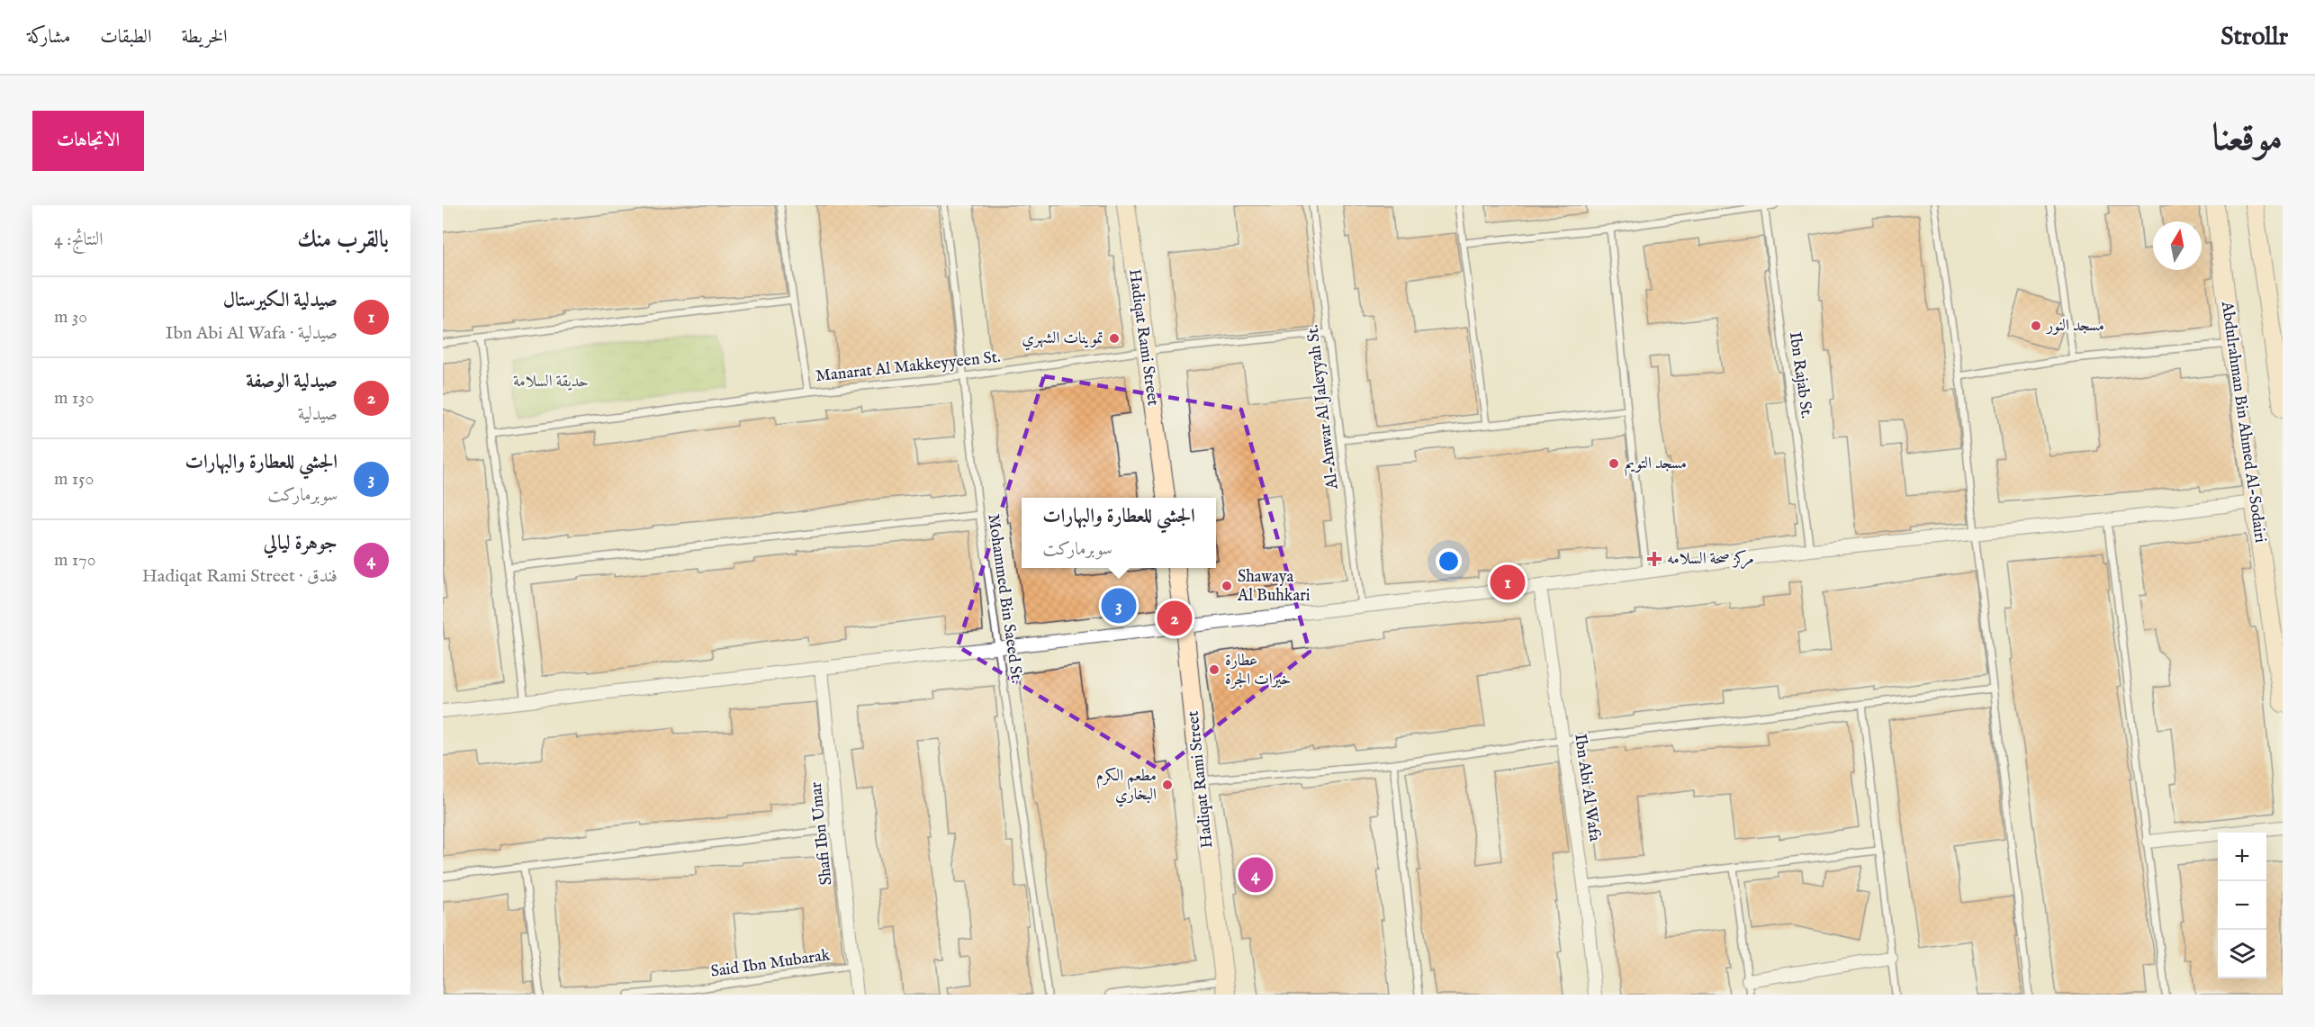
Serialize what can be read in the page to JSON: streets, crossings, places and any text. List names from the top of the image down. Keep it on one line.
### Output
{"streets":{"street":["Hadiqat Rami Street","Abdulrahman Bin Ahmed Al-Sodairi","Ibn Abi Al Wafa","Shafi Ibn Umar"],"lane":["Manarat Al Makkeyyeen St.","Ibn Rajab St.","Al-Anwar Al Jaleyyah St.","Mohammed Bin Saeed St.","Said Ibn Mubarak"]},"crossings":[["Hadiqat Rami Street","Manarat Al Makkeyyeen St."],["Manarat Al Makkeyyeen St.","Al-Anwar Al Jaleyyah St."],["Manarat Al Makkeyyeen St.","Mohammed Bin Saeed St."],["Shafi Ibn Umar","Said Ibn Mubarak"]],"parks":["حديقة السلامة"],"places":{"other":["مسجد النور","تموينات الشهري","مسجد التويم","Shawaya Al Buhkari","عطارة خيرات الجرة","مطعم الكرم البخاري"],"health":["مركز صحة السلامه"]},"north":"top","page":{"header":"Strollr","nav":["الخريطة","الطبقات","مشاركة"],"title":"موقعنا","buttons":"الاتجاهات","heading":["بالقرب منك","النتائج: 4"],"list":[{"mark":"1","name":"صيدلية الكيرستال","note":"صيدلية · Ibn Abi Al Wafa","value":"30 m"},{"mark":"2","name":"صيدلية الوصفة","note":"صيدلية","value":"130 m"},{"mark":"3","name":"الجشي للعطارة والبهارات","note":"سوبرماركت","value":"150 m"},{"mark":"4","name":"جوهرة ليالي","note":"فندق · Hadiqat Rami Street","value":"170 m"}],"popup":["الجشي للعطارة والبهارات","سوبرماركت"],"pins":["1","3","2","4"],"map_buttons":["+","−"]}}
